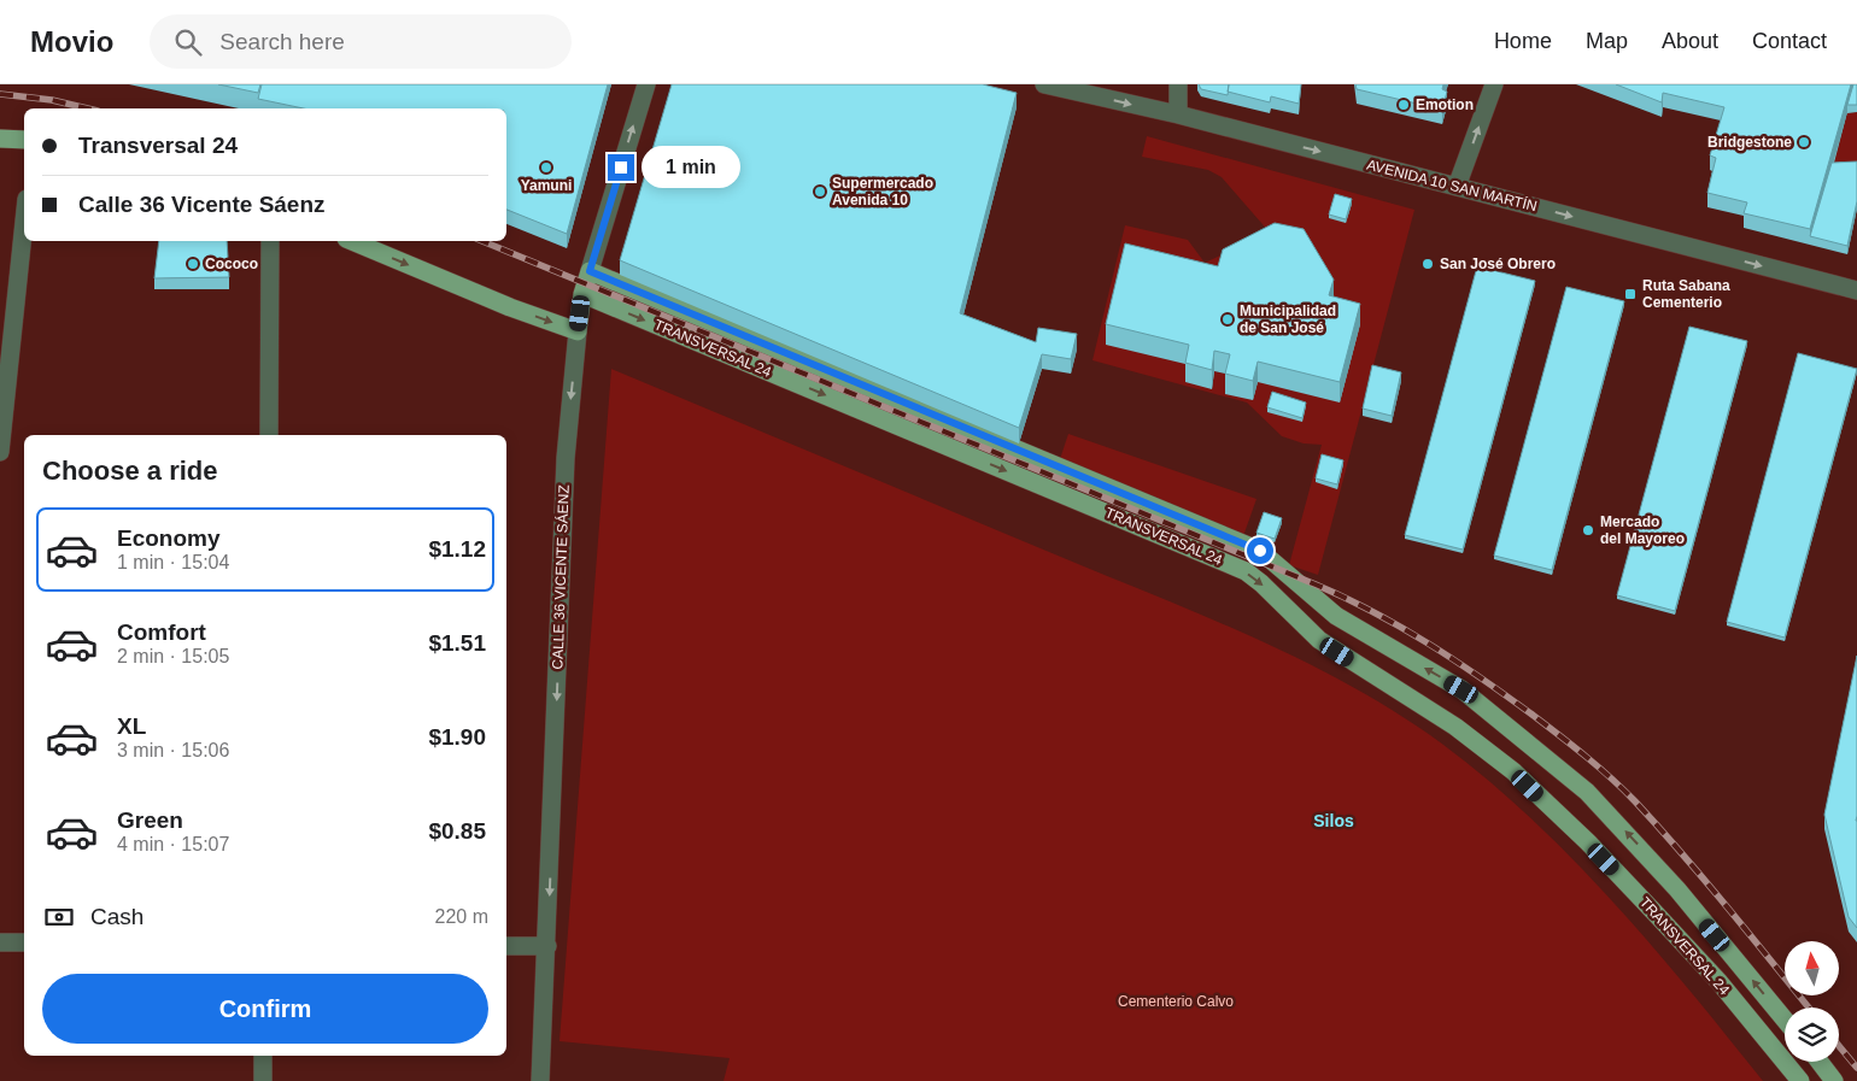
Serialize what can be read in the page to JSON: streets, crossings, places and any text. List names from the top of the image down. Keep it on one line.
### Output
{"streets":{"main road":["TRANSVERSAL 24","CALLE 36 VICENTE SÁENZ"],"street":["AVENIDA 10 SAN MARTÍN"]},"crossings":[["TRANSVERSAL 24","CALLE 36 VICENTE SÁENZ"]],"one_way":["AVENIDA 10 SAN MARTÍN"],"districts":["Silos"],"parks":["Cementerio Calvo"],"places":{"other":["Emotion","Bridgestone","Yamuni","Supermercado Avenida 10","Cococo","San José Obrero","Municipalidad de San José","Mercado del Mayoreo"],"transit":["Ruta Sabana Cementerio"]},"north":"top","page":{"header":"Movio","search":"Search here","nav":["Home","Map","About","Contact"],"banner":["Transversal 24","Calle 36 Vicente Sáenz"],"bubble":"1 min","heading":"Choose a ride","list":[{"name":"Economy","note":"1 min · 15:04","value":"$1.12"},{"name":"Comfort","note":"2 min · 15:05","value":"$1.51"},{"name":"XL","note":"3 min · 15:06","value":"$1.90"},{"name":"Green","note":"4 min · 15:07","value":"$0.85"}],"pay":["Cash","220 m"],"buttons":"Confirm"}}
